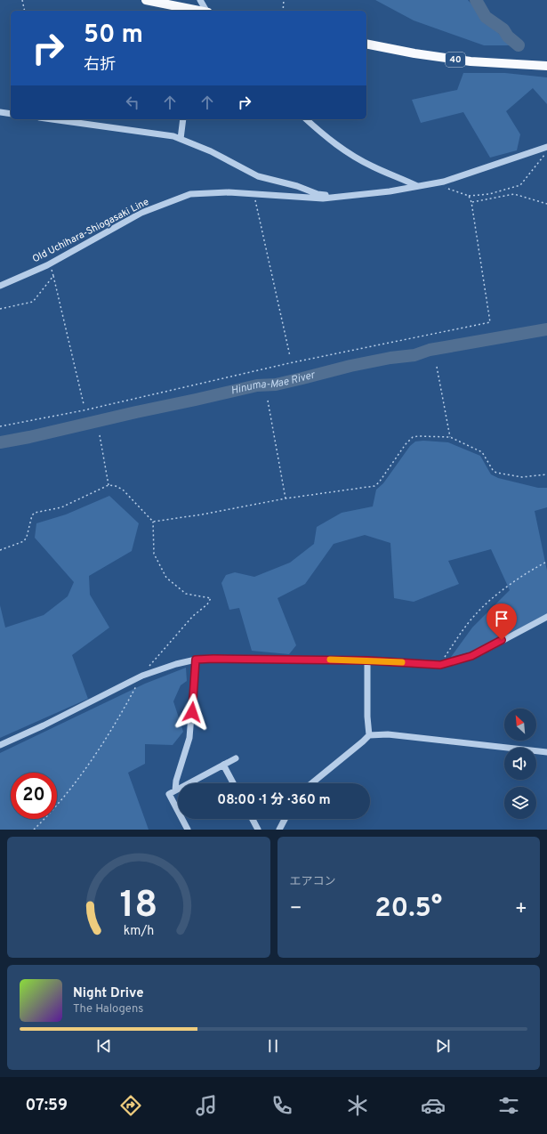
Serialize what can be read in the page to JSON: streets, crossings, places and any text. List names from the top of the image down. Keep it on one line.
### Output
{"streets":{"main road":["40"],"street":["Old Uchihara-Shiogasaki Line"]},"water":["Hinuma-Mae River"],"north":"top left","page":{"turn":["50 m","右折"],"limit":"20","trip":"08:00 · 1 分 · 360 m","tile":"エアコン","heat":["−","20.5°","+"],"song":["Night Drive","The Halogens"],"tabs":"07:59","gauge":["18","km/h"]}}
